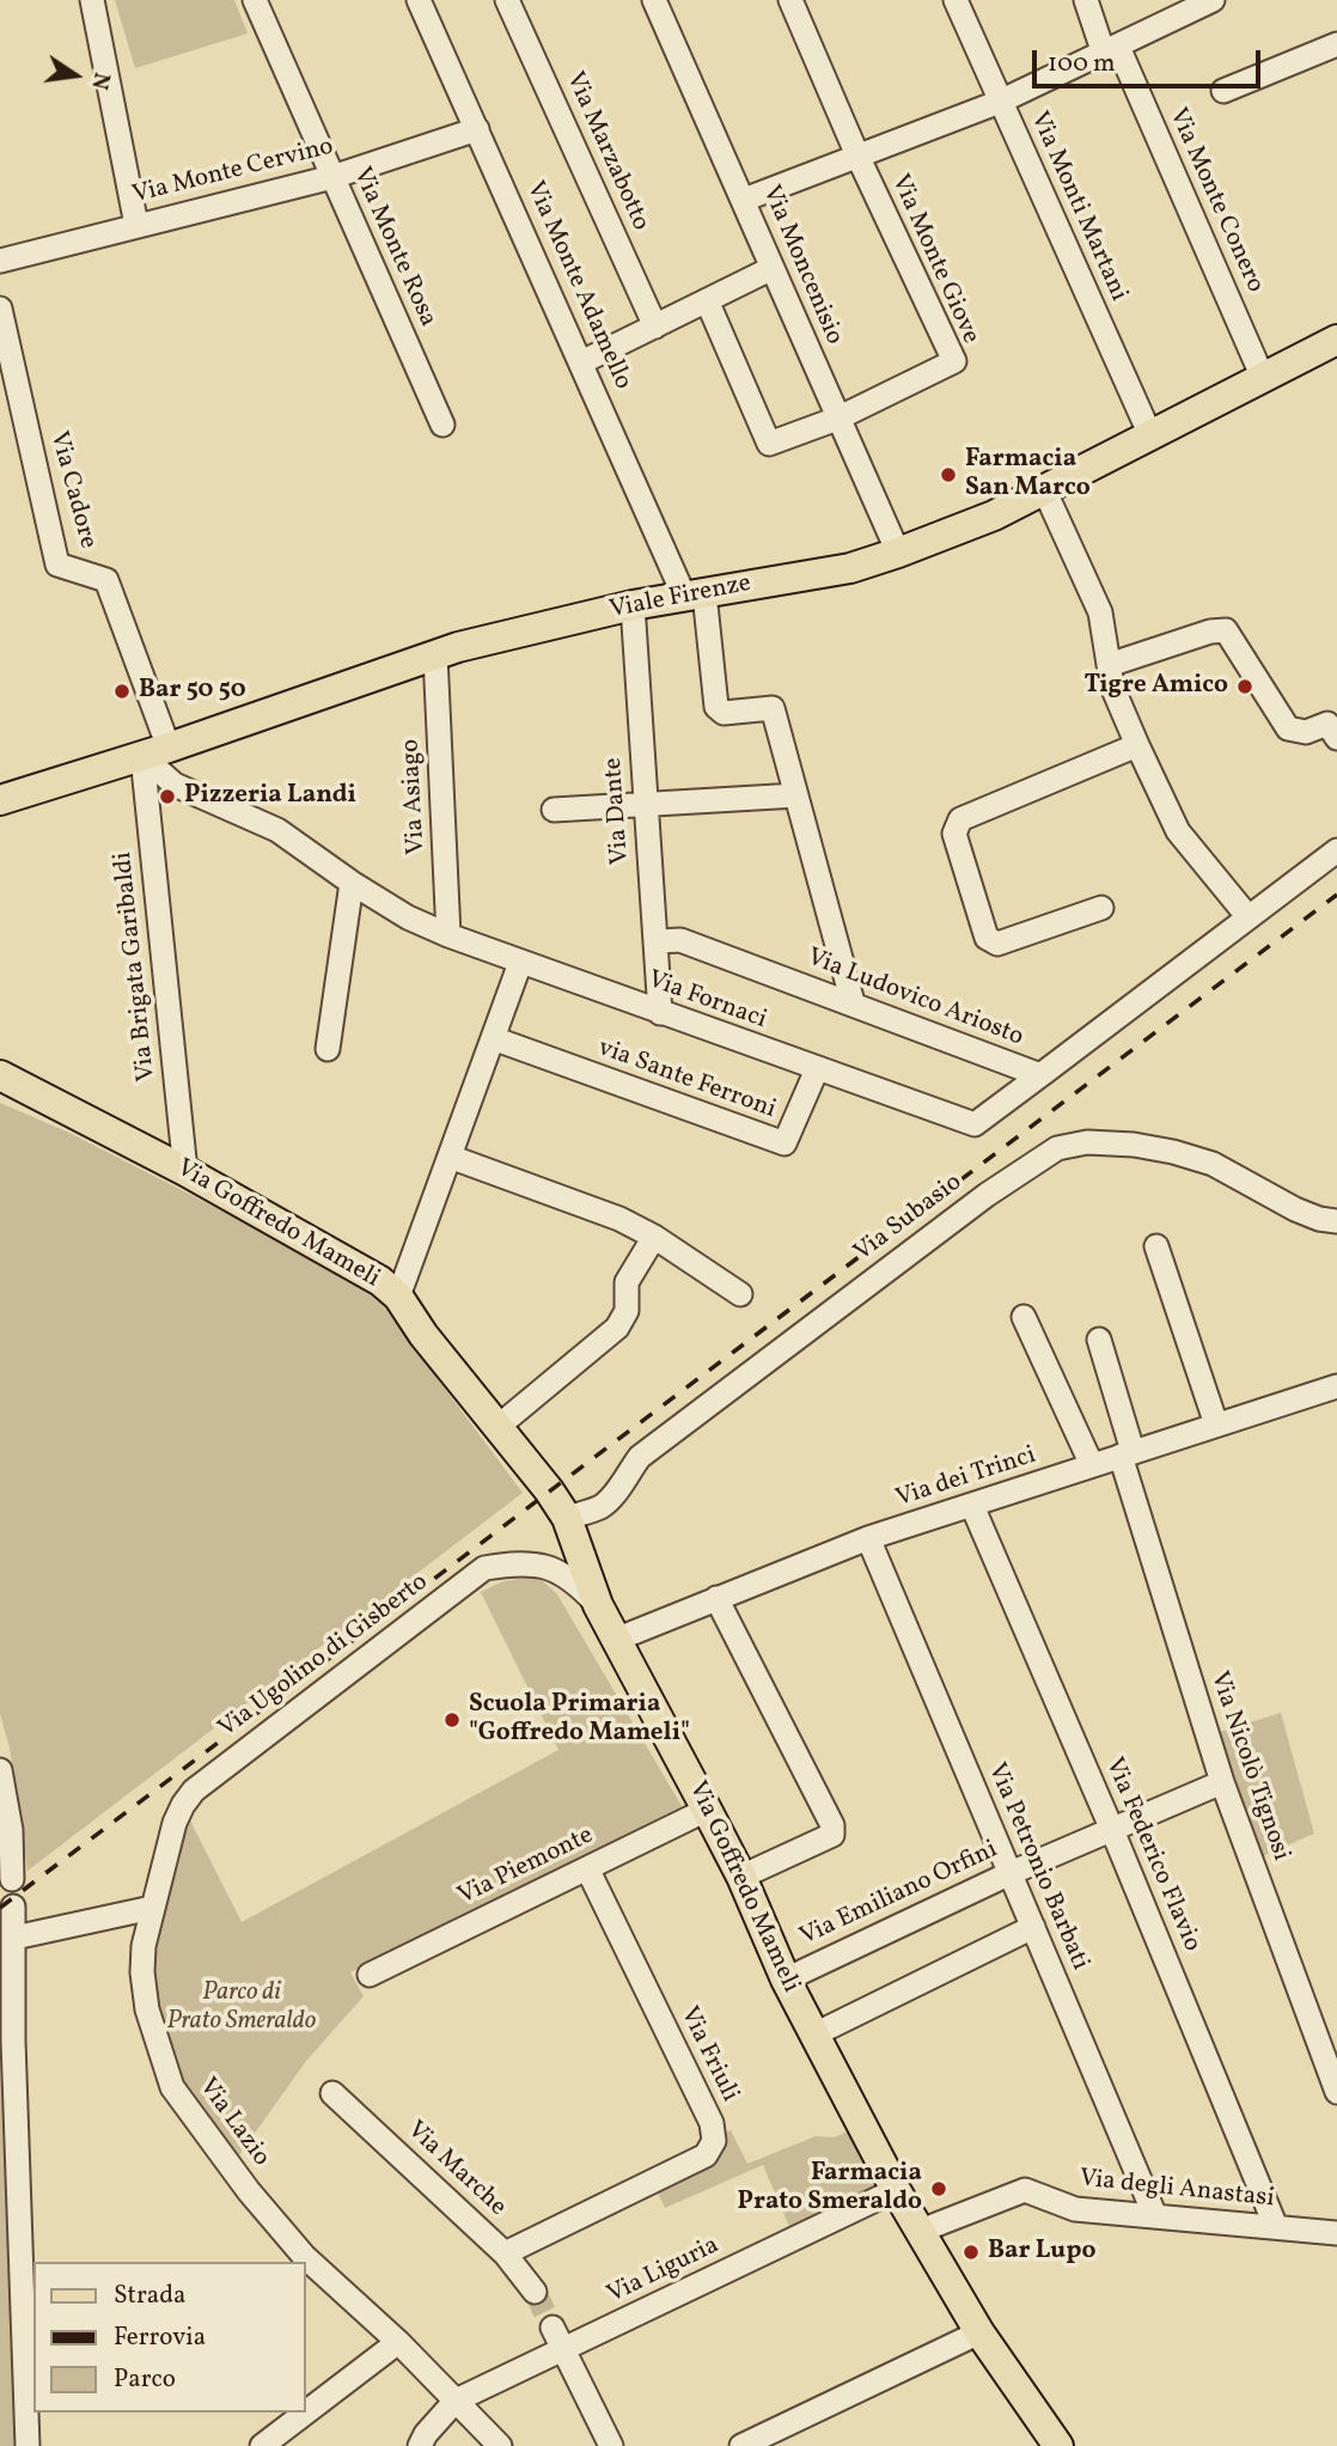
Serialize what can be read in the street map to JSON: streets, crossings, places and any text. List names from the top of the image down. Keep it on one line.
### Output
{"streets":{"main road":["Viale Firenze","Via Goffredo Mameli"],"street":["Via Marzabotto","Via Monte Cervino","Via Monte Conero","Via Monti Martani","Via Monte Rosa","Via Monte Giove","Via Moncenisio","Via Monte Adamello","Via Cadore","Via Asiago","Via Dante","Via Brigata Garibaldi","Via Ludovico Ariosto","Via Fornaci","via Sante Ferroni","Via Subasio","Via dei Trinci","Via Ugolino di Gisberto","Via Nicolò Tignosi","Via Federico Flavio","Via Piemonte","Via Petronio Barbati","Via Emiliano Orfini","Via Friuli","Via Lazio","Via Marche","Via degli Anastasi","Via Liguria"]},"crossings":[["Via Monte Cervino","Via Monte Rosa"],["Via Monte Cervino","Via Monte Adamello"],["Via Monte Conero","Via Monte Giove"],["Via Monte Conero","Viale Firenze"],["Via Monti Martani","Via Monte Giove"],["Via Monti Martani","Viale Firenze"],["Via Monte Giove","Via Moncenisio"],["Via Moncenisio","Viale Firenze"],["Via Monte Adamello","Viale Firenze"],["Via Cadore","Viale Firenze"],["Via Cadore","Via Brigata Garibaldi"],["Via Cadore","Via Fornaci"],["Viale Firenze","Via Asiago"],["Viale Firenze","Via Dante"],["Viale Firenze","Via Brigata Garibaldi"],["Viale Firenze","Via Fornaci"],["Via Asiago","Via Fornaci"],["Via Dante","Via Ludovico Ariosto"],["Via Dante","Via Fornaci"],["Via Brigata Garibaldi","Via Fornaci"],["Via Brigata Garibaldi","Via Goffredo Mameli"],["Via Ludovico Ariosto","Via Fornaci"],["Via Fornaci","via Sante Ferroni"],["Via Subasio","Via Goffredo Mameli"],["Via Goffredo Mameli","Via dei Trinci"],["Via Goffredo Mameli","Via Ugolino di Gisberto"],["Via Goffredo Mameli","Via Piemonte"],["Via Goffredo Mameli","Via Emiliano Orfini"],["Via Goffredo Mameli","Via degli Anastasi"],["Via Goffredo Mameli","Via Liguria"],["Via dei Trinci","Via Nicolò Tignosi"],["Via dei Trinci","Via Federico Flavio"],["Via dei Trinci","Via Petronio Barbati"],["Via Ugolino di Gisberto","Via Lazio"],["Via Nicolò Tignosi","Via Emiliano Orfini"],["Via Federico Flavio","Via Emiliano Orfini"],["Via Federico Flavio","Via degli Anastasi"],["Via Piemonte","Via Friuli"],["Via Petronio Barbati","Via Emiliano Orfini"],["Via Petronio Barbati","Via degli Anastasi"],["Via Friuli","Via Marche"],["Via Lazio","Via Liguria"]],"parks":["Parco di Prato Smeraldo"],"places":["Farmacia San Marco","Tigre Amico","Bar 50 50","Pizzeria Landi","Scuola Primaria \"Goffredo Mameli\"","Farmacia Prato Smeraldo","Bar Lupo"],"legend":["Strada","Ferrovia","Parco"],"scale_bar":"100 m","north":"right"}
